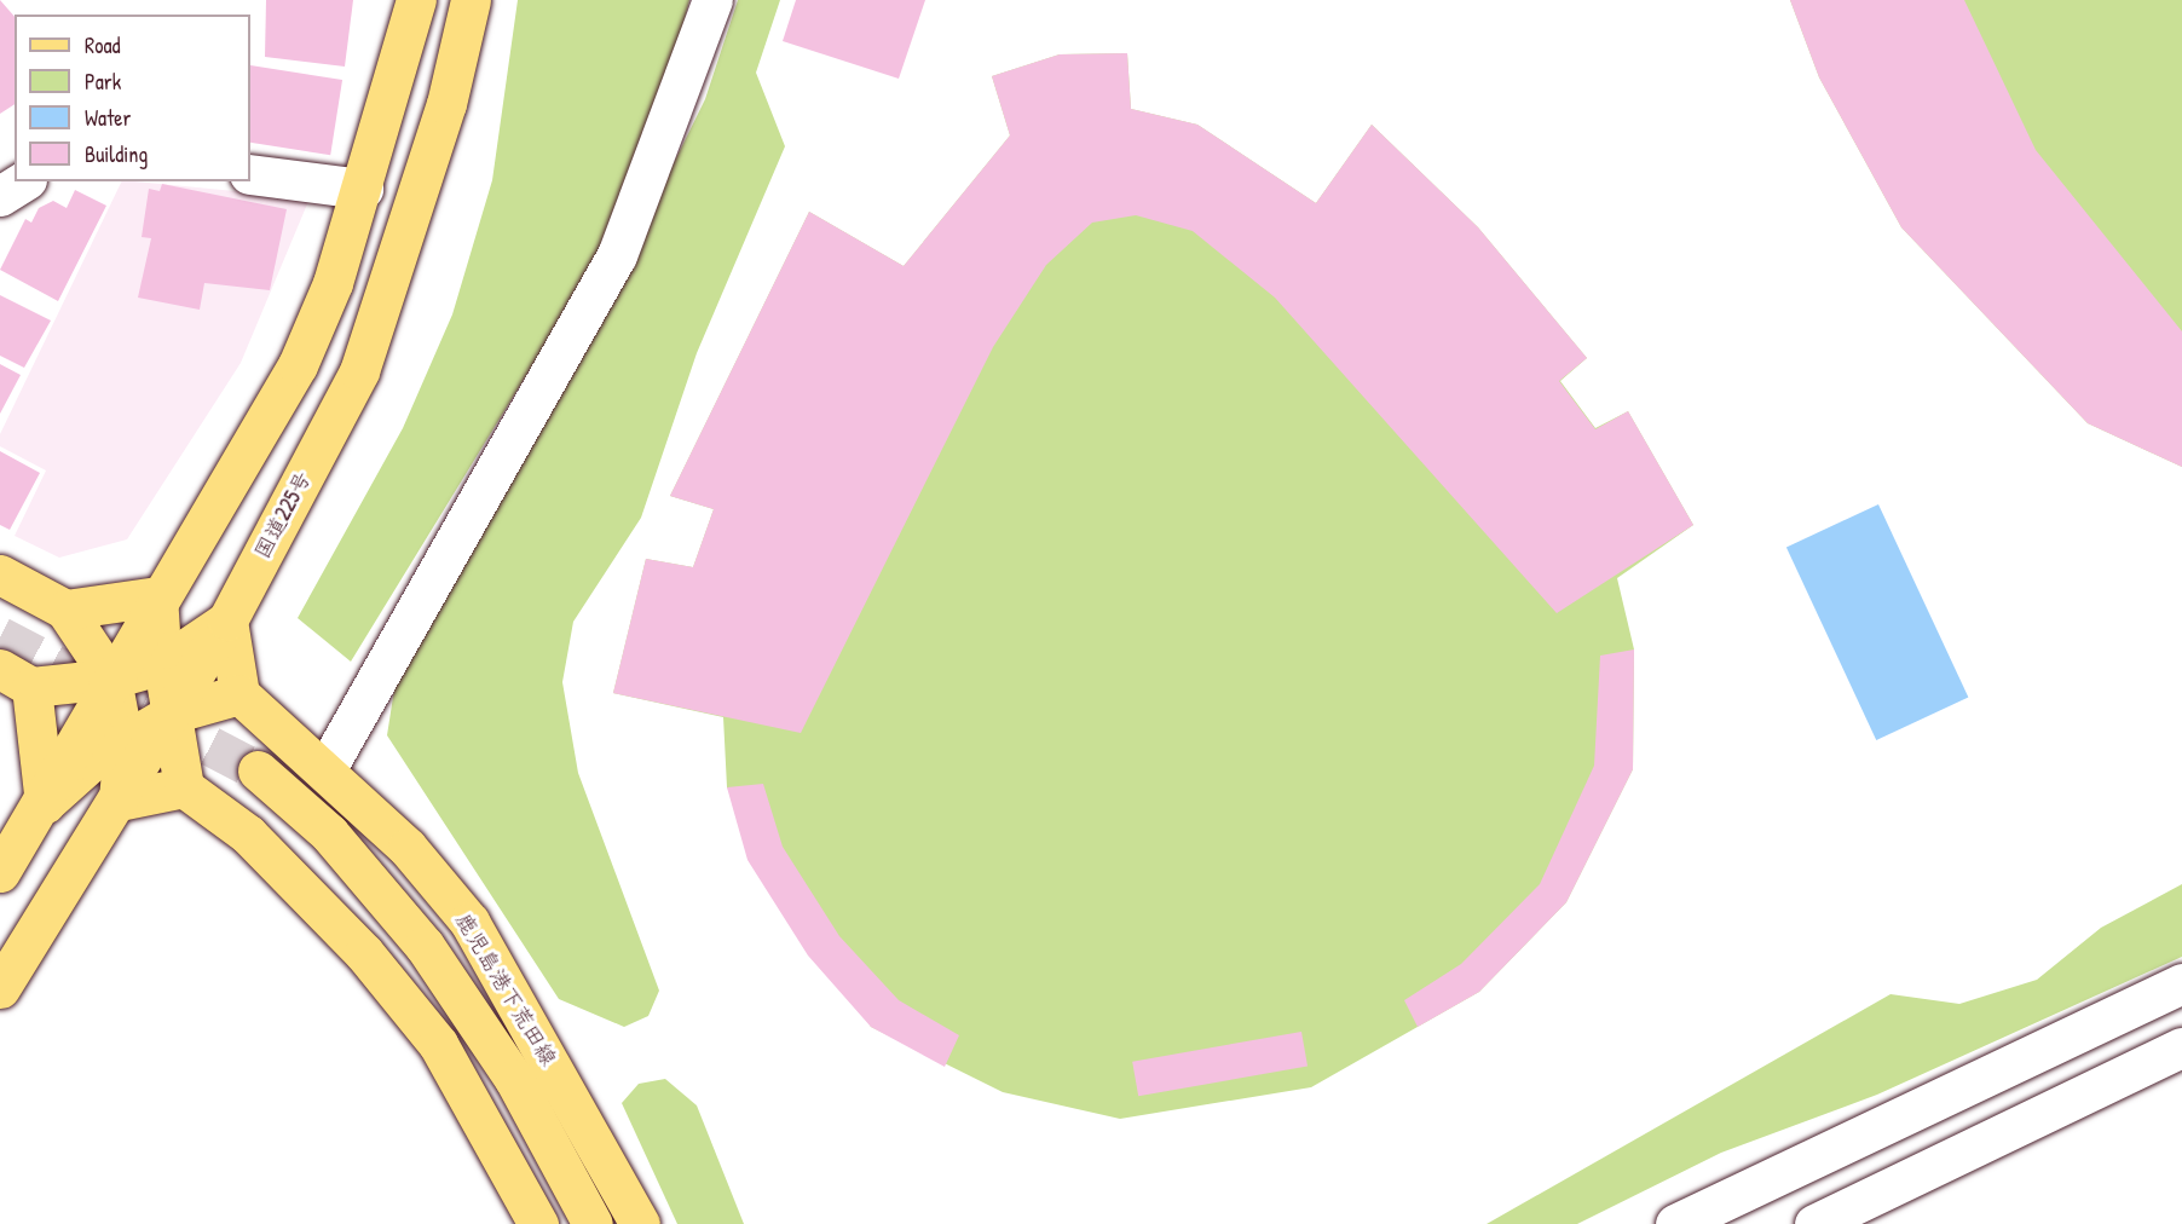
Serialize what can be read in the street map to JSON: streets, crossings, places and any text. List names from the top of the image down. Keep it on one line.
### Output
{"streets":{"main road":["国道225号","鹿児島港下荒田線"]},"legend":["Road","Park","Water","Building"]}
